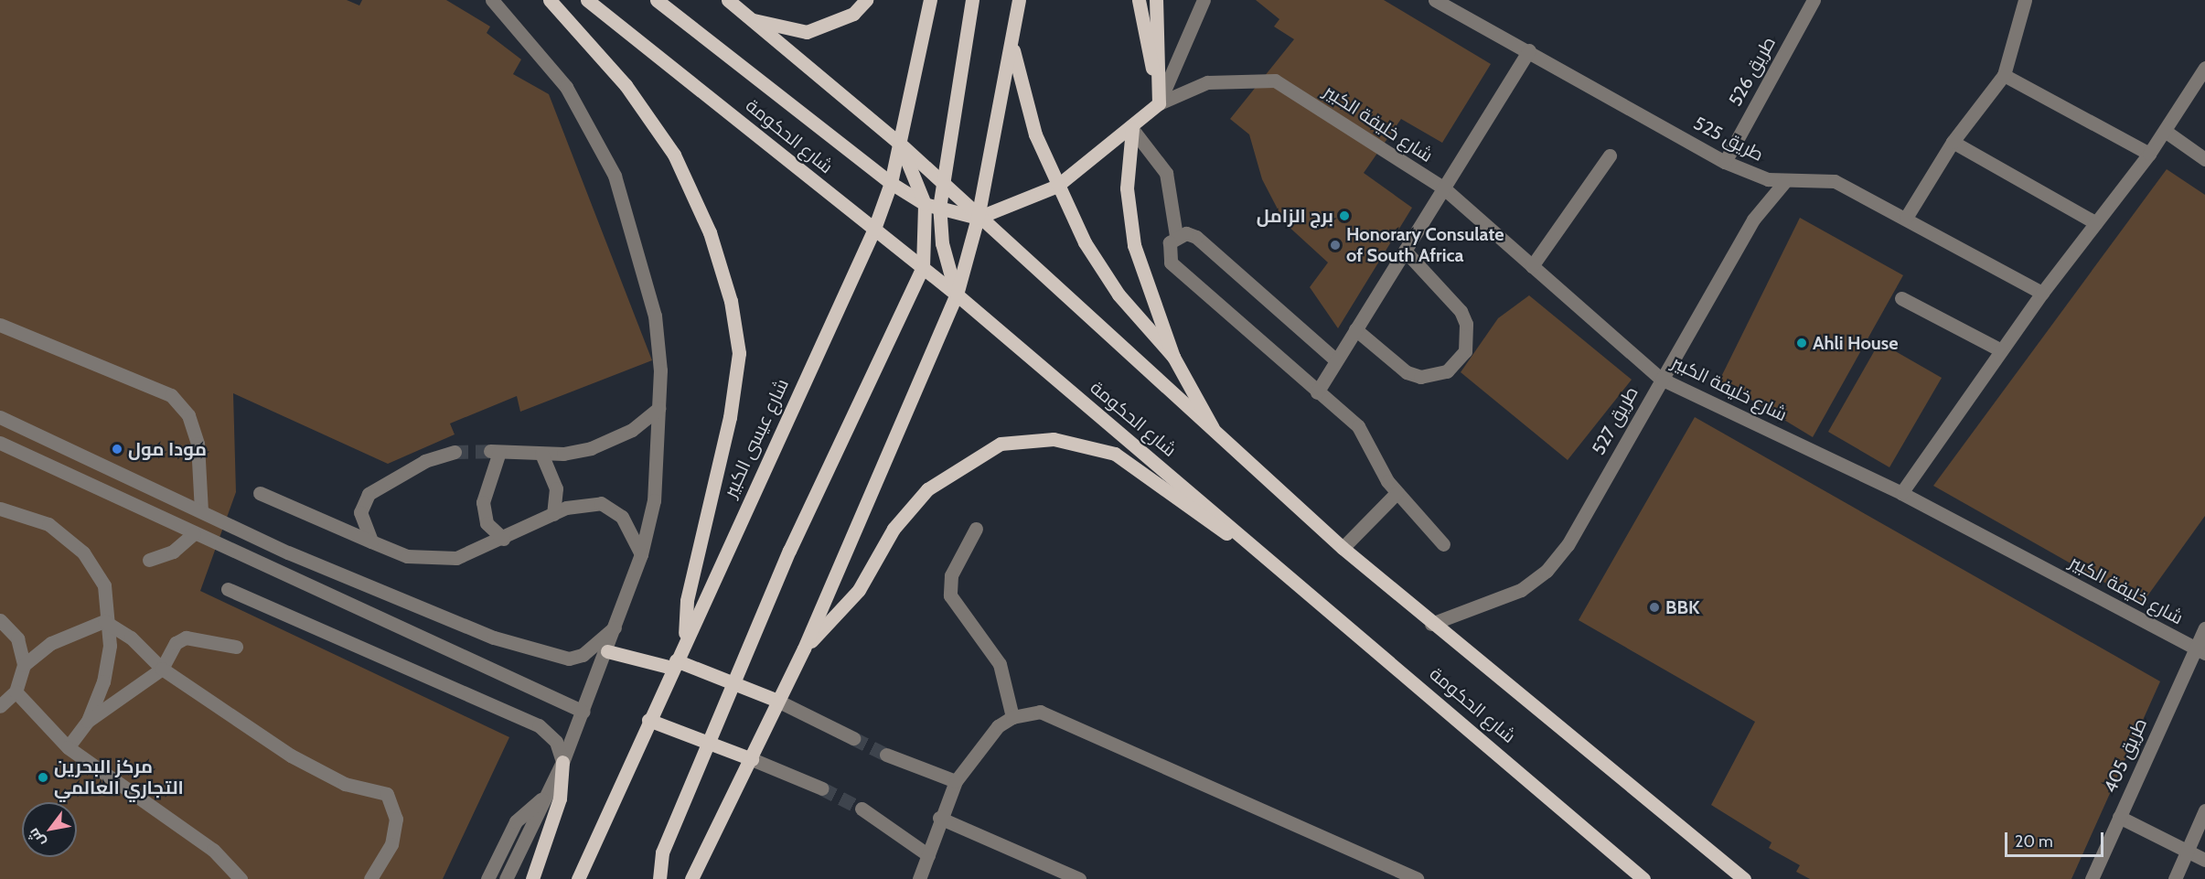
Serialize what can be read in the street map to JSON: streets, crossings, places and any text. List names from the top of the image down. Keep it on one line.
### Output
{"streets":{"main road":["شارع الحكومة","شارع عيسى الكبير"],"street":["طريق 526","شارع خليفة الكبير","طريق 525","طريق 527","طريق 405"]},"crossings":[["طريق 526","طريق 525"],["شارع خليفة الكبير","طريق 527"],["شارع خليفة الكبير","طريق 405"],["شارع الحكومة","طريق 527"],["شارع الحكومة","شارع عيسى الكبير"],["طريق 525","طريق 527"]],"places":["برج الزامل","Honorary Consulate of South Africa","Ahli House","مودا مول","BBK","مركز البحرين التجاري العالمي"],"scale_bar":"20 m","north":"bottom left"}
